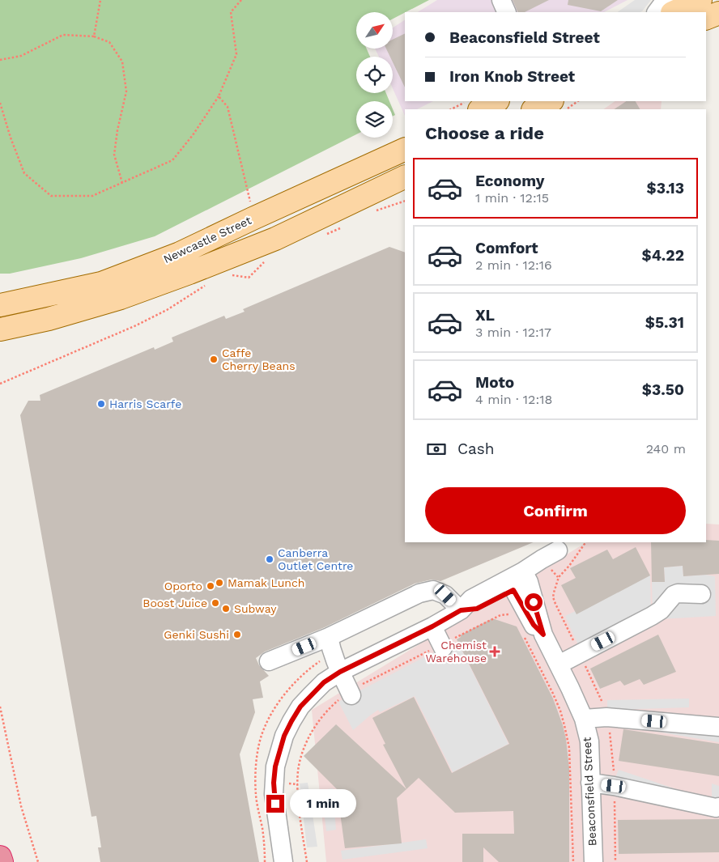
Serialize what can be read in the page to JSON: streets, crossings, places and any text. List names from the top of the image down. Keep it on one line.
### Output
{"streets":{"main road":["Newcastle Street"],"street":["Beaconsfield Street"]},"places":{"other":["Caffe Cherry Beans","Harris Scarfe","Canberra Outlet Centre","Mamak Lunch","Oporto","Boost Juice","Subway","Genki Sushi"],"health":["Chemist Warehouse"]},"north":"top right","page":{"banner":["Beaconsfield Street","Iron Knob Street"],"heading":"Choose a ride","list":[{"name":"Economy","note":"1 min · 12:15","value":"$3.13"},{"name":"Comfort","note":"2 min · 12:16","value":"$4.22"},{"name":"XL","note":"3 min · 12:17","value":"$5.31"},{"name":"Moto","note":"4 min · 12:18","value":"$3.50"}],"pay":["Cash","240 m"],"buttons":"Confirm","bubble":"1 min"}}
